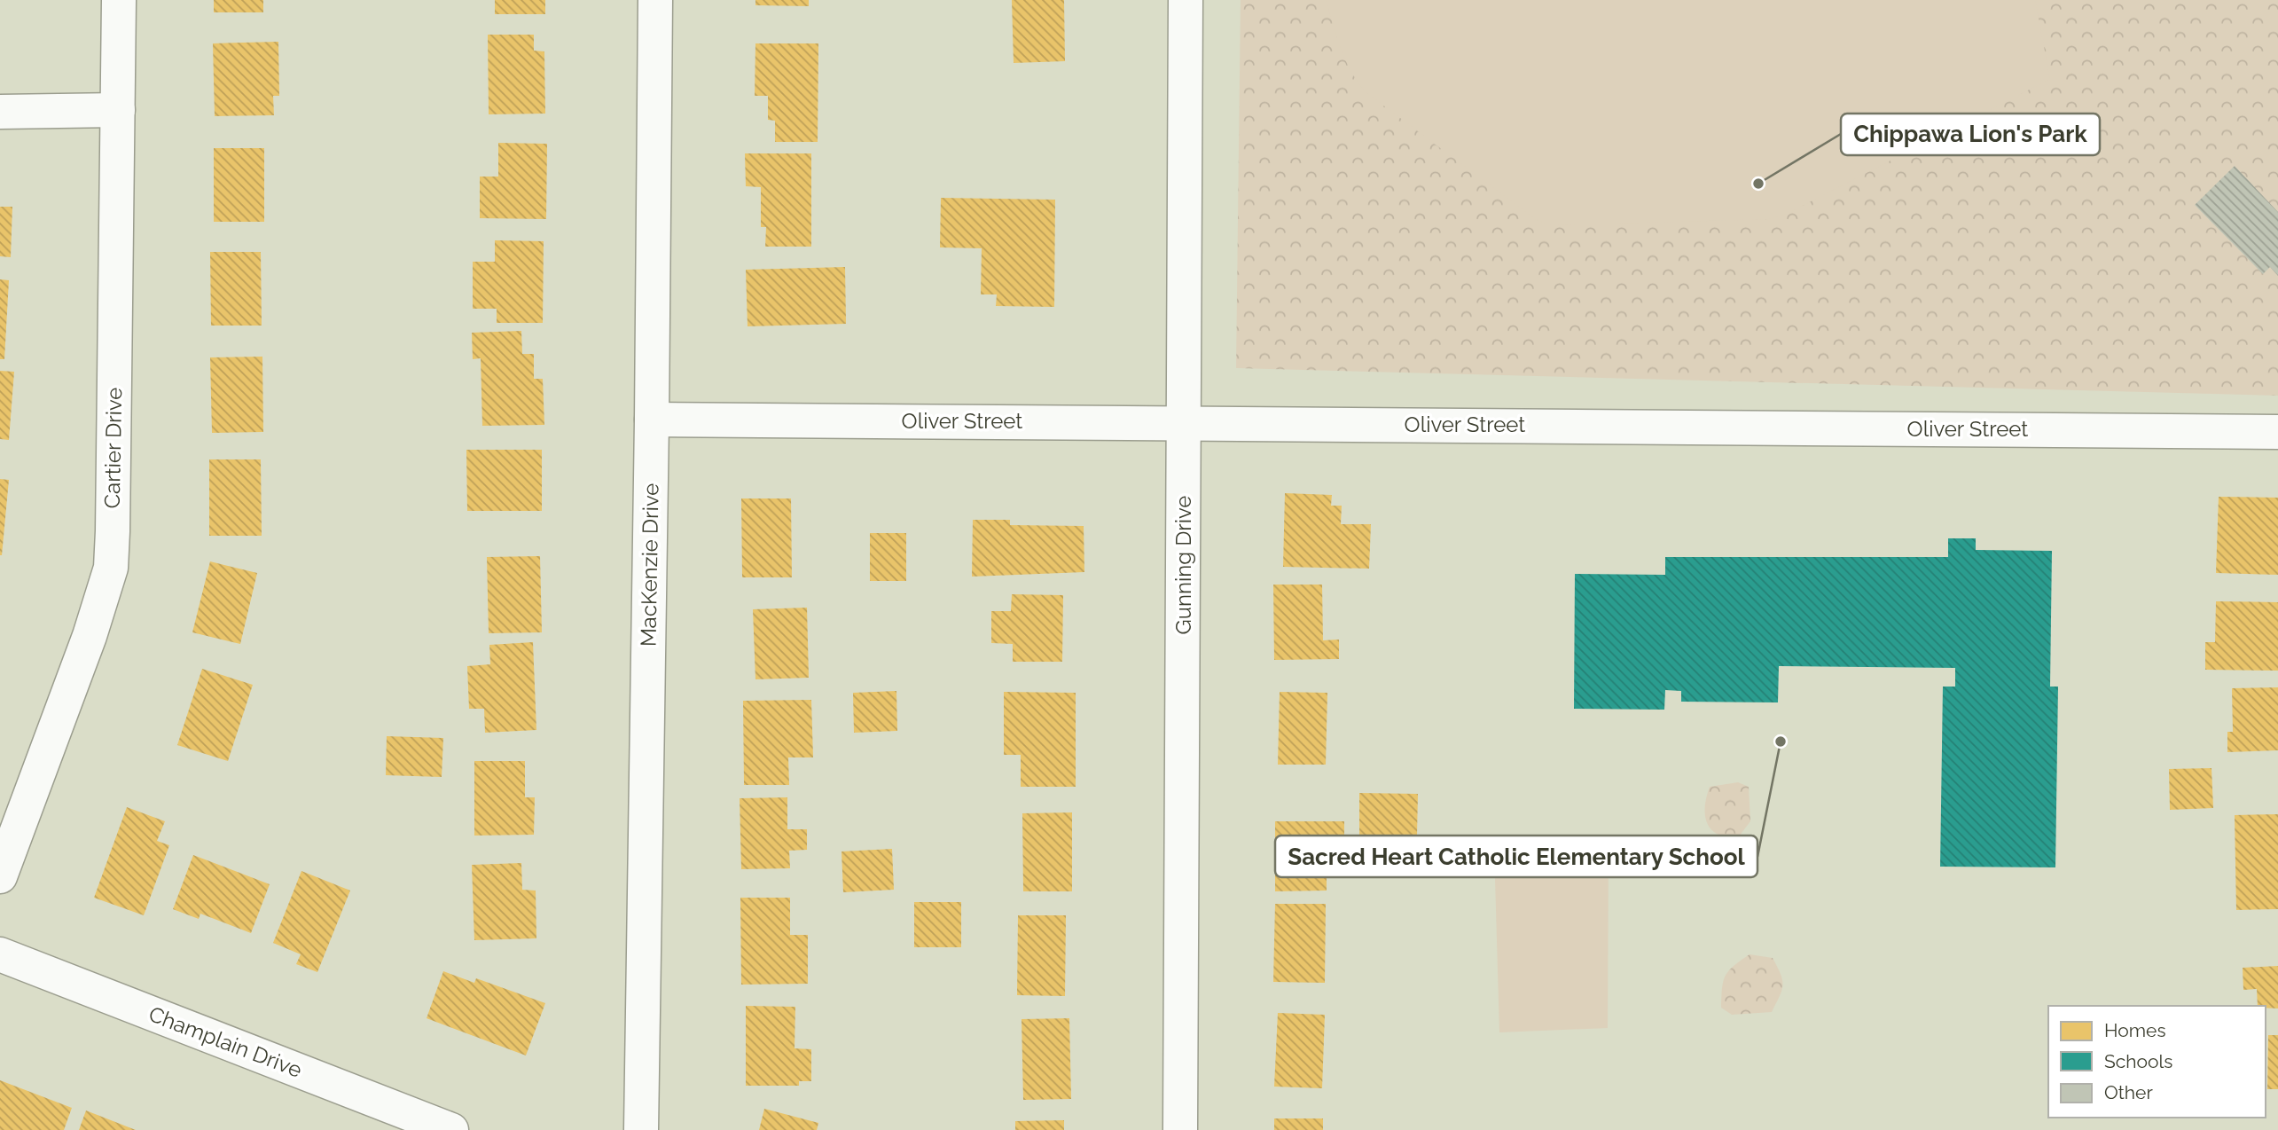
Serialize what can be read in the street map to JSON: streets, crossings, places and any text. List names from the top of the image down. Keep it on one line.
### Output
{"streets":{"street":["Oliver Street","Cartier Drive","MacKenzie Drive","Gunning Drive","Champlain Drive"]},"crossings":[["Oliver Street","MacKenzie Drive"],["Oliver Street","Gunning Drive"]],"places":["Chippawa Lion's Park","Sacred Heart Catholic Elementary School"],"legend":["Homes","Schools","Other"]}
